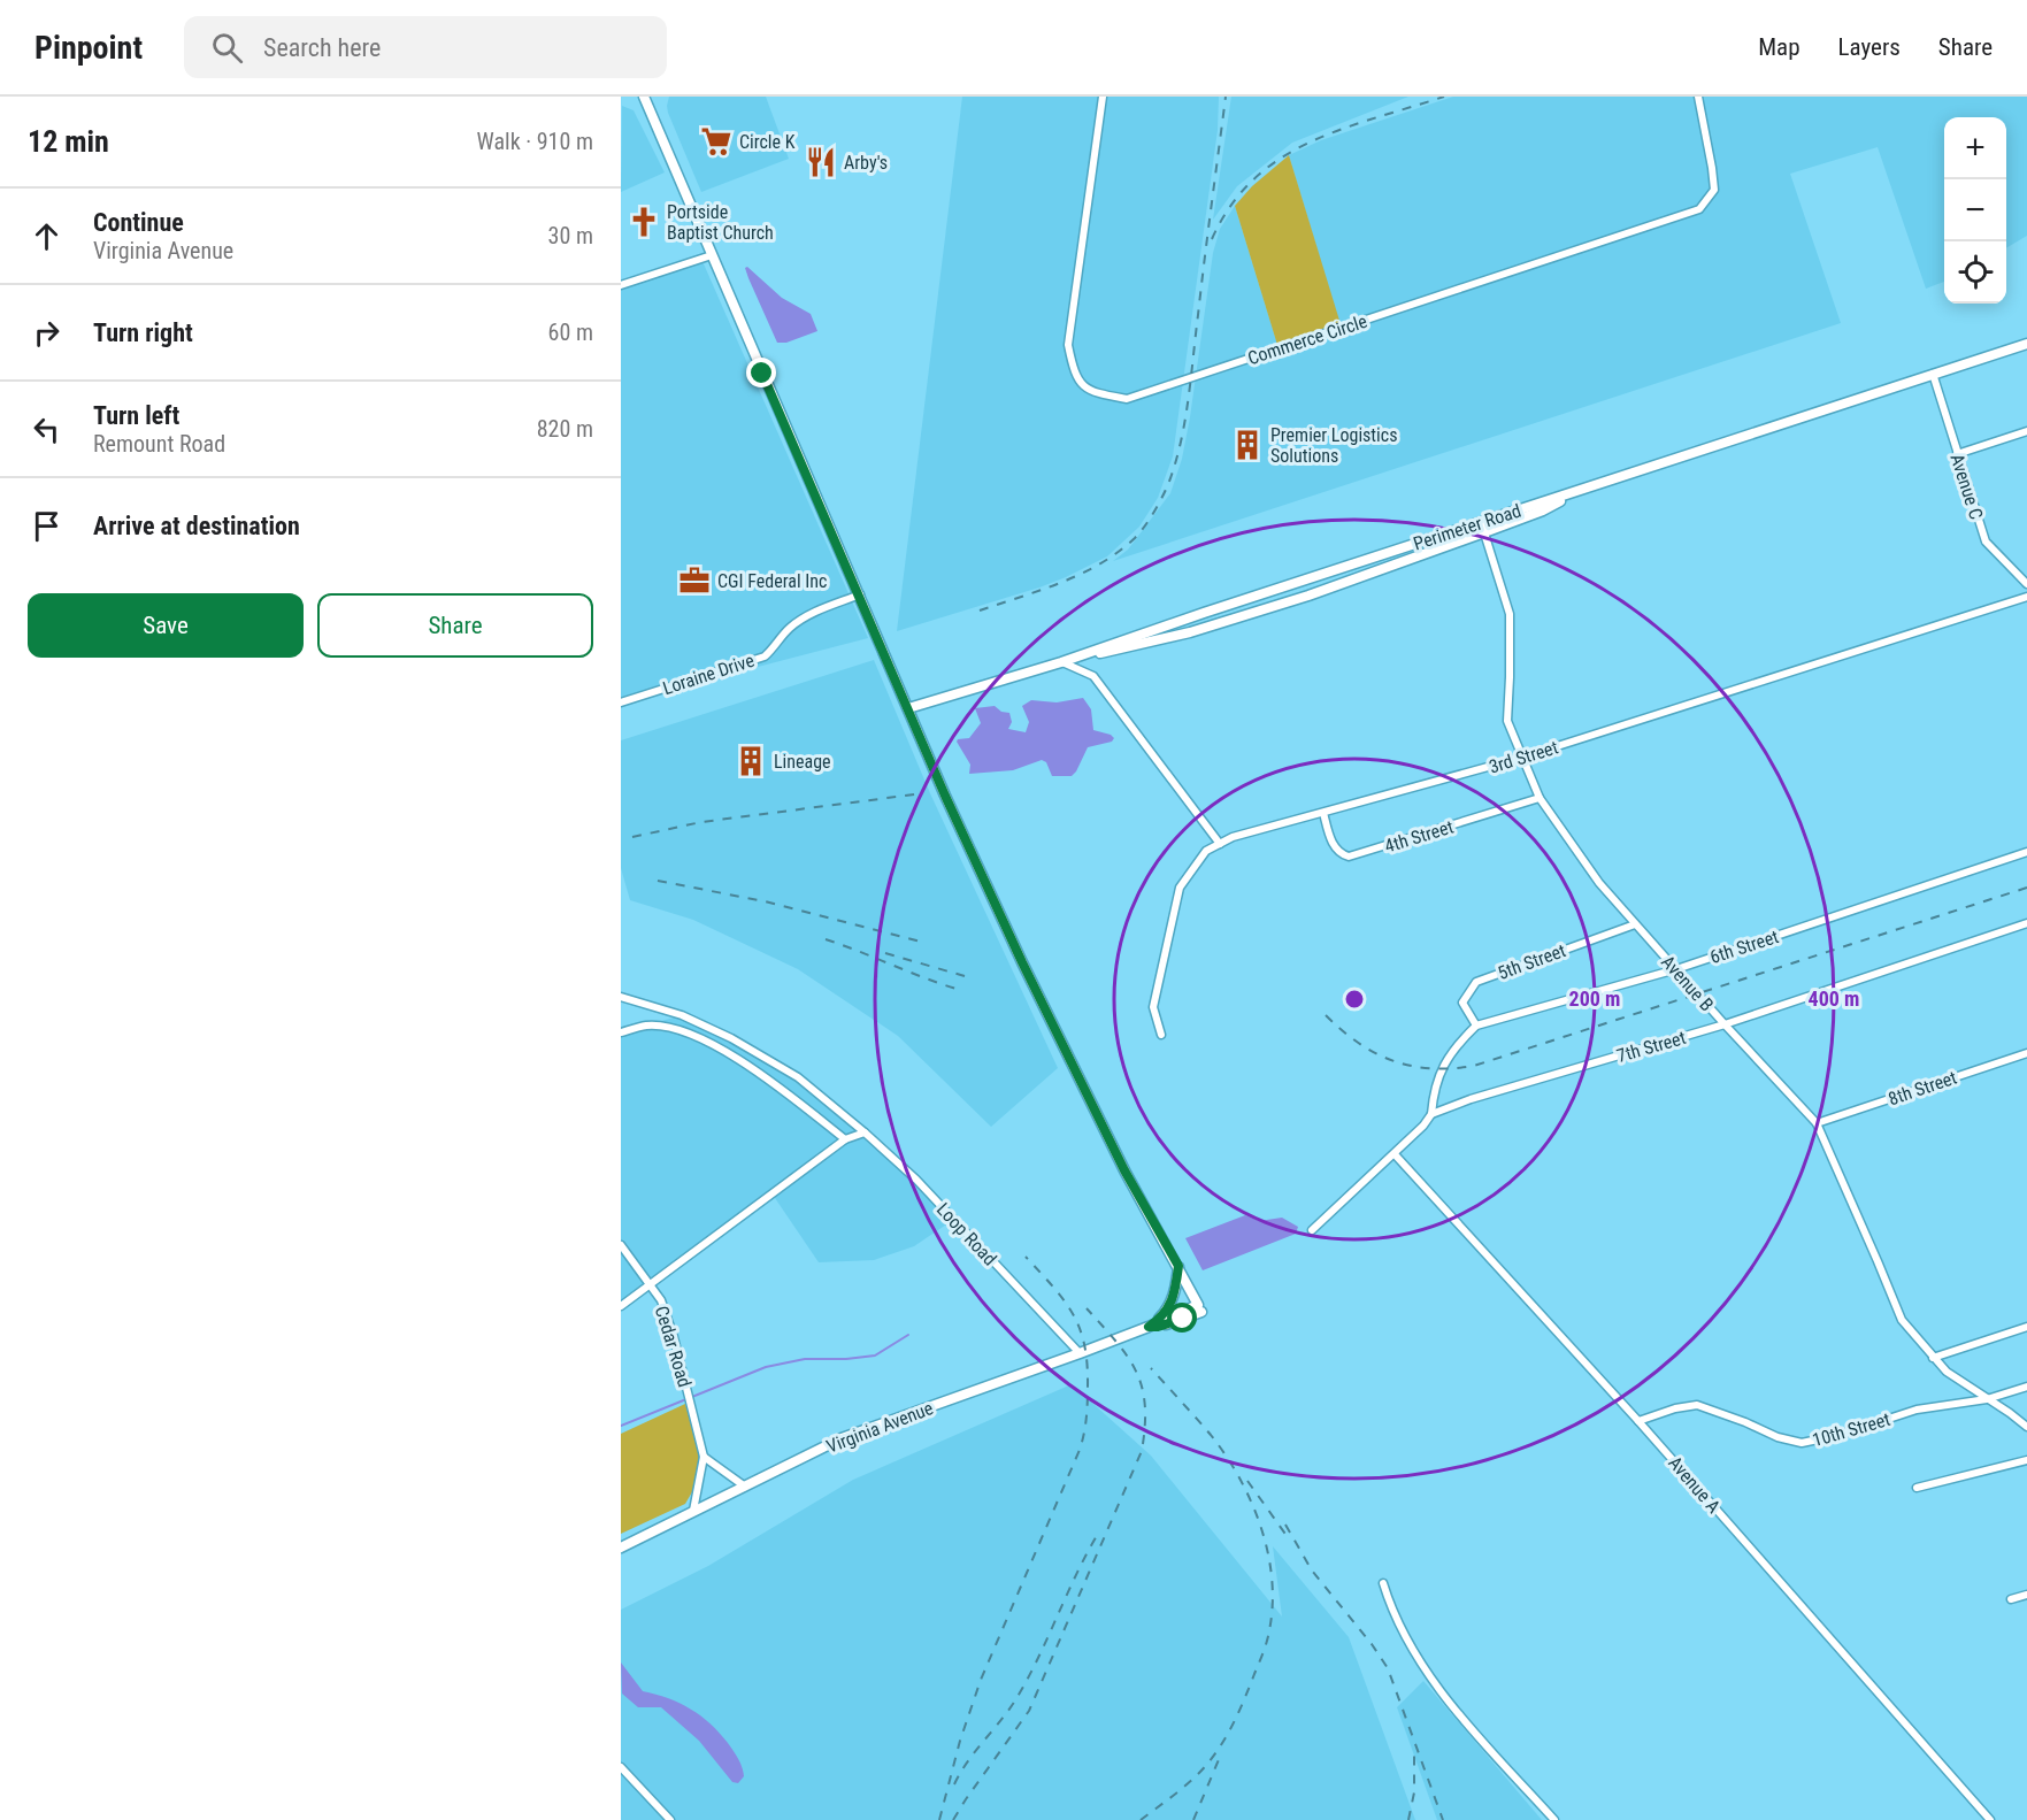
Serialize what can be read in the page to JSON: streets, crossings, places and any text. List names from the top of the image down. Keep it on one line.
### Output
{"streets":{"main road":["Perimeter Road","Virginia Avenue"],"street":["Commerce Circle","Avenue C","Loraine Drive","3rd Street","4th Street","6th Street","5th Street","Avenue B","7th Street","8th Street","Loop Road","Cedar Road","10th Street","Avenue A"]},"crossings":[["Avenue C","Perimeter Road"],["Perimeter Road","Avenue B"],["3rd Street","4th Street"],["3rd Street","Avenue B"],["4th Street","Avenue B"],["6th Street","5th Street"],["6th Street","Avenue B"],["6th Street","7th Street"],["5th Street","Avenue B"],["Avenue B","7th Street"],["Avenue B","8th Street"],["Avenue B","10th Street"],["7th Street","Avenue A"],["Loop Road","Virginia Avenue"],["Cedar Road","Virginia Avenue"],["10th Street","Avenue A"]],"places":{"supermarket":["Circle K"],"restaurant":["Arby's"],"church":["Portside Baptist Church"],"building":["Premier Logistics Solutions","Lineage"],"office":["CGI Federal Inc"]},"page":{"header":"Pinpoint","search":"Search here","nav":["Map","Layers","Share"],"heading":["12 min","Walk · 910 m"],"map_buttons":["+","−"],"list":[["Continue","Virginia Avenue","30 m"],["Turn right","60 m"],["Turn left","Remount Road","820 m"],"Arrive at destination"],"buttons":["Save","Share"]},"rings":["200 m","400 m"]}
